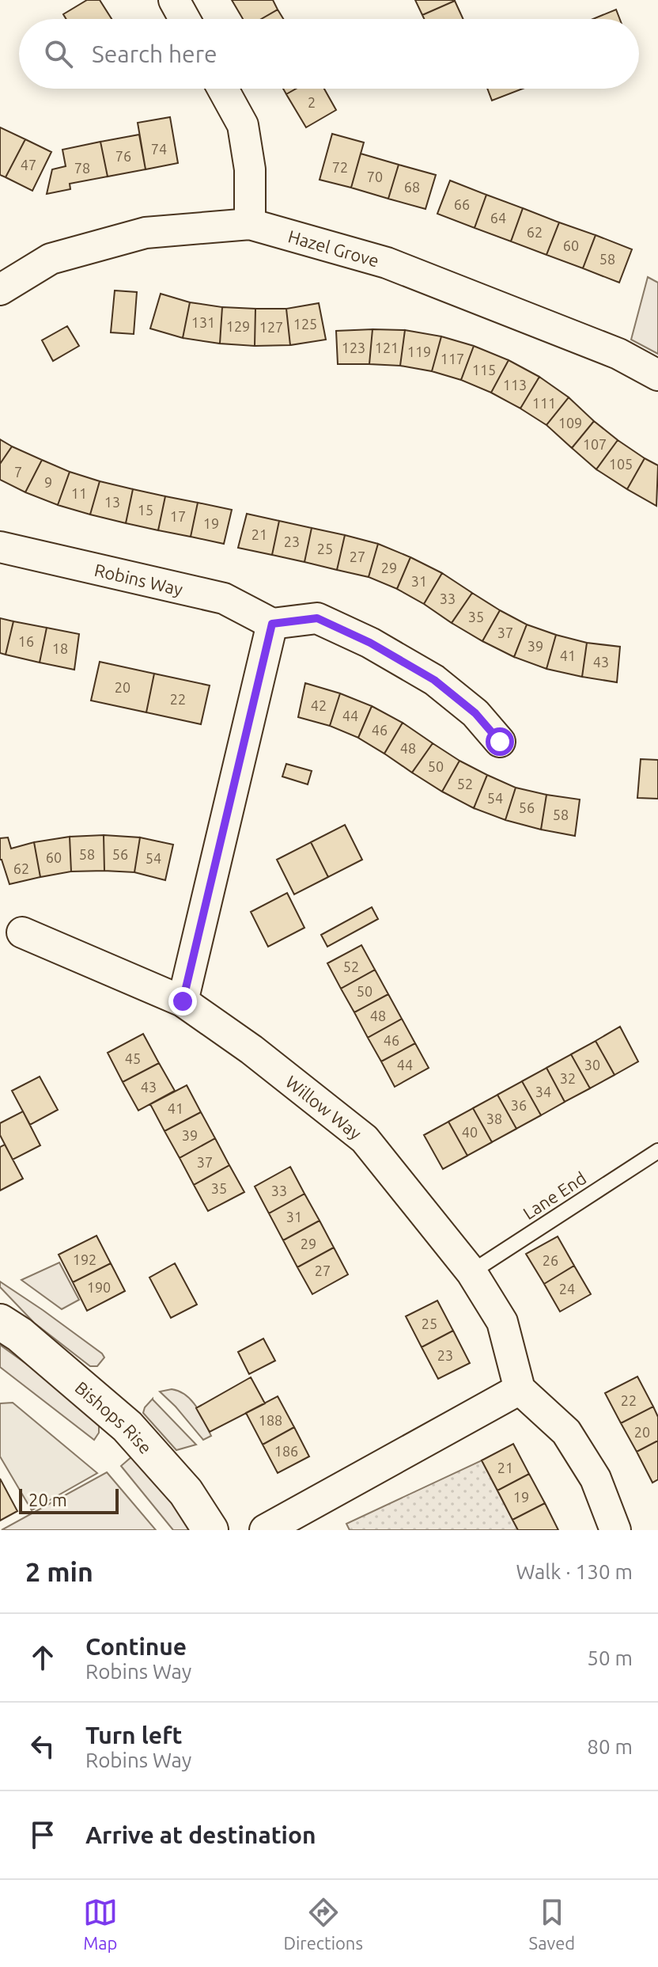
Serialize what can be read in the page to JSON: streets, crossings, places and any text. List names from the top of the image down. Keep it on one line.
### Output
{"streets":{"street":["Hazel Grove","Robins Way","Willow Way","Bishops Rise"],"lane":["Lane End"]},"crossings":[["Willow Way","Lane End"]],"house_numbers":["2","74","76","47","72","78","70","68","66","64","62","60","58","131","125","129","127","123","121","119","117","115","113","111","109","107","105","7","9","11","13","15","17","19","21","23","25","27","29","31","33","35","37","16","39","18","41","43","20","22","42","44","46","48","50","52","54","56","58","58","56","60","54","62","52","50","48","46","45","44","30","32","43","34","36","41","38","40","39","37","35","33","31","29","192","26","27","190","24","25","23","22","188","20","186","21","19"],"scale_bar":"20 m","page":{"search":"Search here","scale":"20 m","heading":["2 min","Walk · 130 m"],"list":[["Continue","Robins Way","50 m"],["Turn left","Robins Way","80 m"],"Arrive at destination"],"nav":["Map","Directions","Saved"]}}
